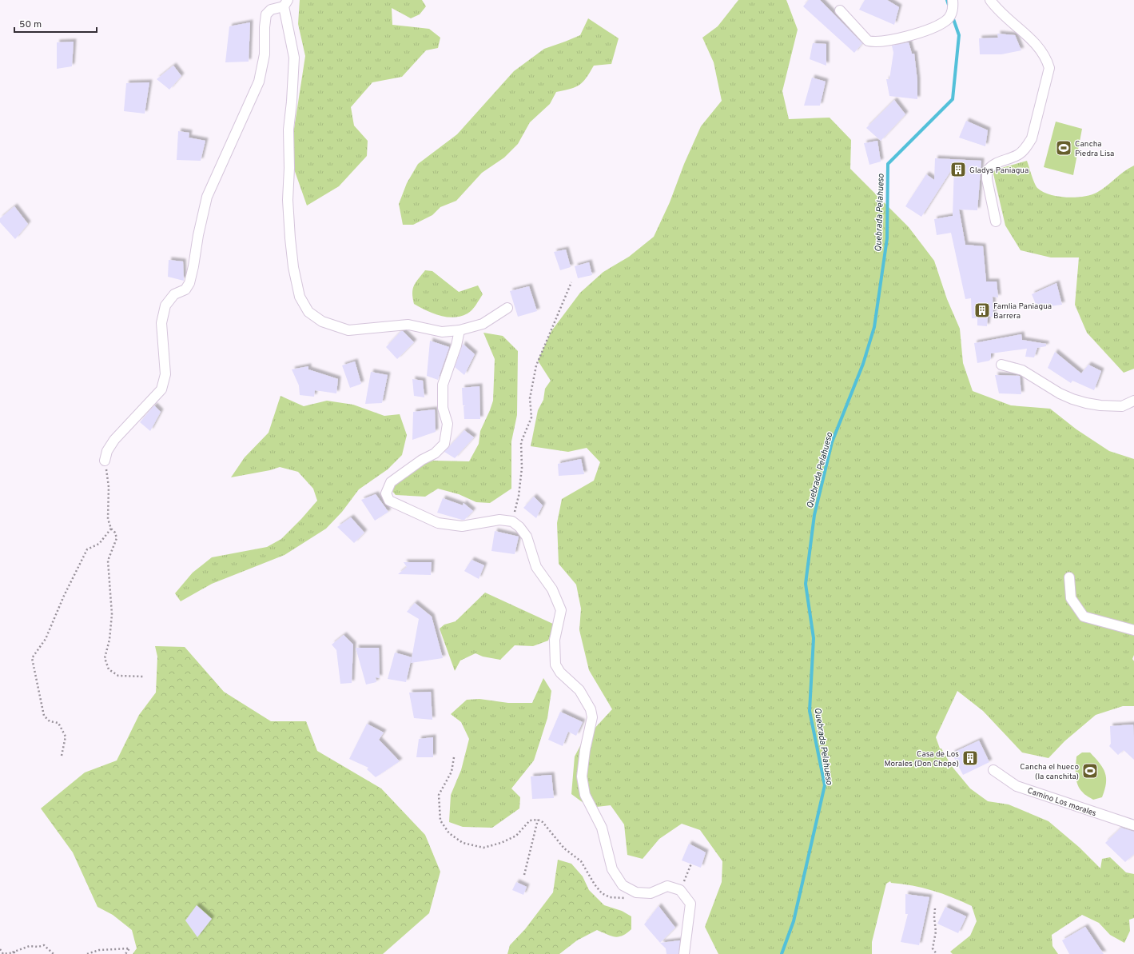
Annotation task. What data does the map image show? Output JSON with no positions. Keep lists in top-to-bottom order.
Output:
{
  "streets": {
    "street": ["Camino Los morales"]
  },
  "water": ["Quebrada Pelahueso"],
  "places": {
    "sports": ["Cancha Piedra Lisa", "Cancha el hueco (la canchita)"],
    "building": ["Gladys Paniagua", "Famlia Paniagua Barrera", "Casa de Los Morales (Don Chepe)"]
  },
  "scale_bar": "50 m"
}
